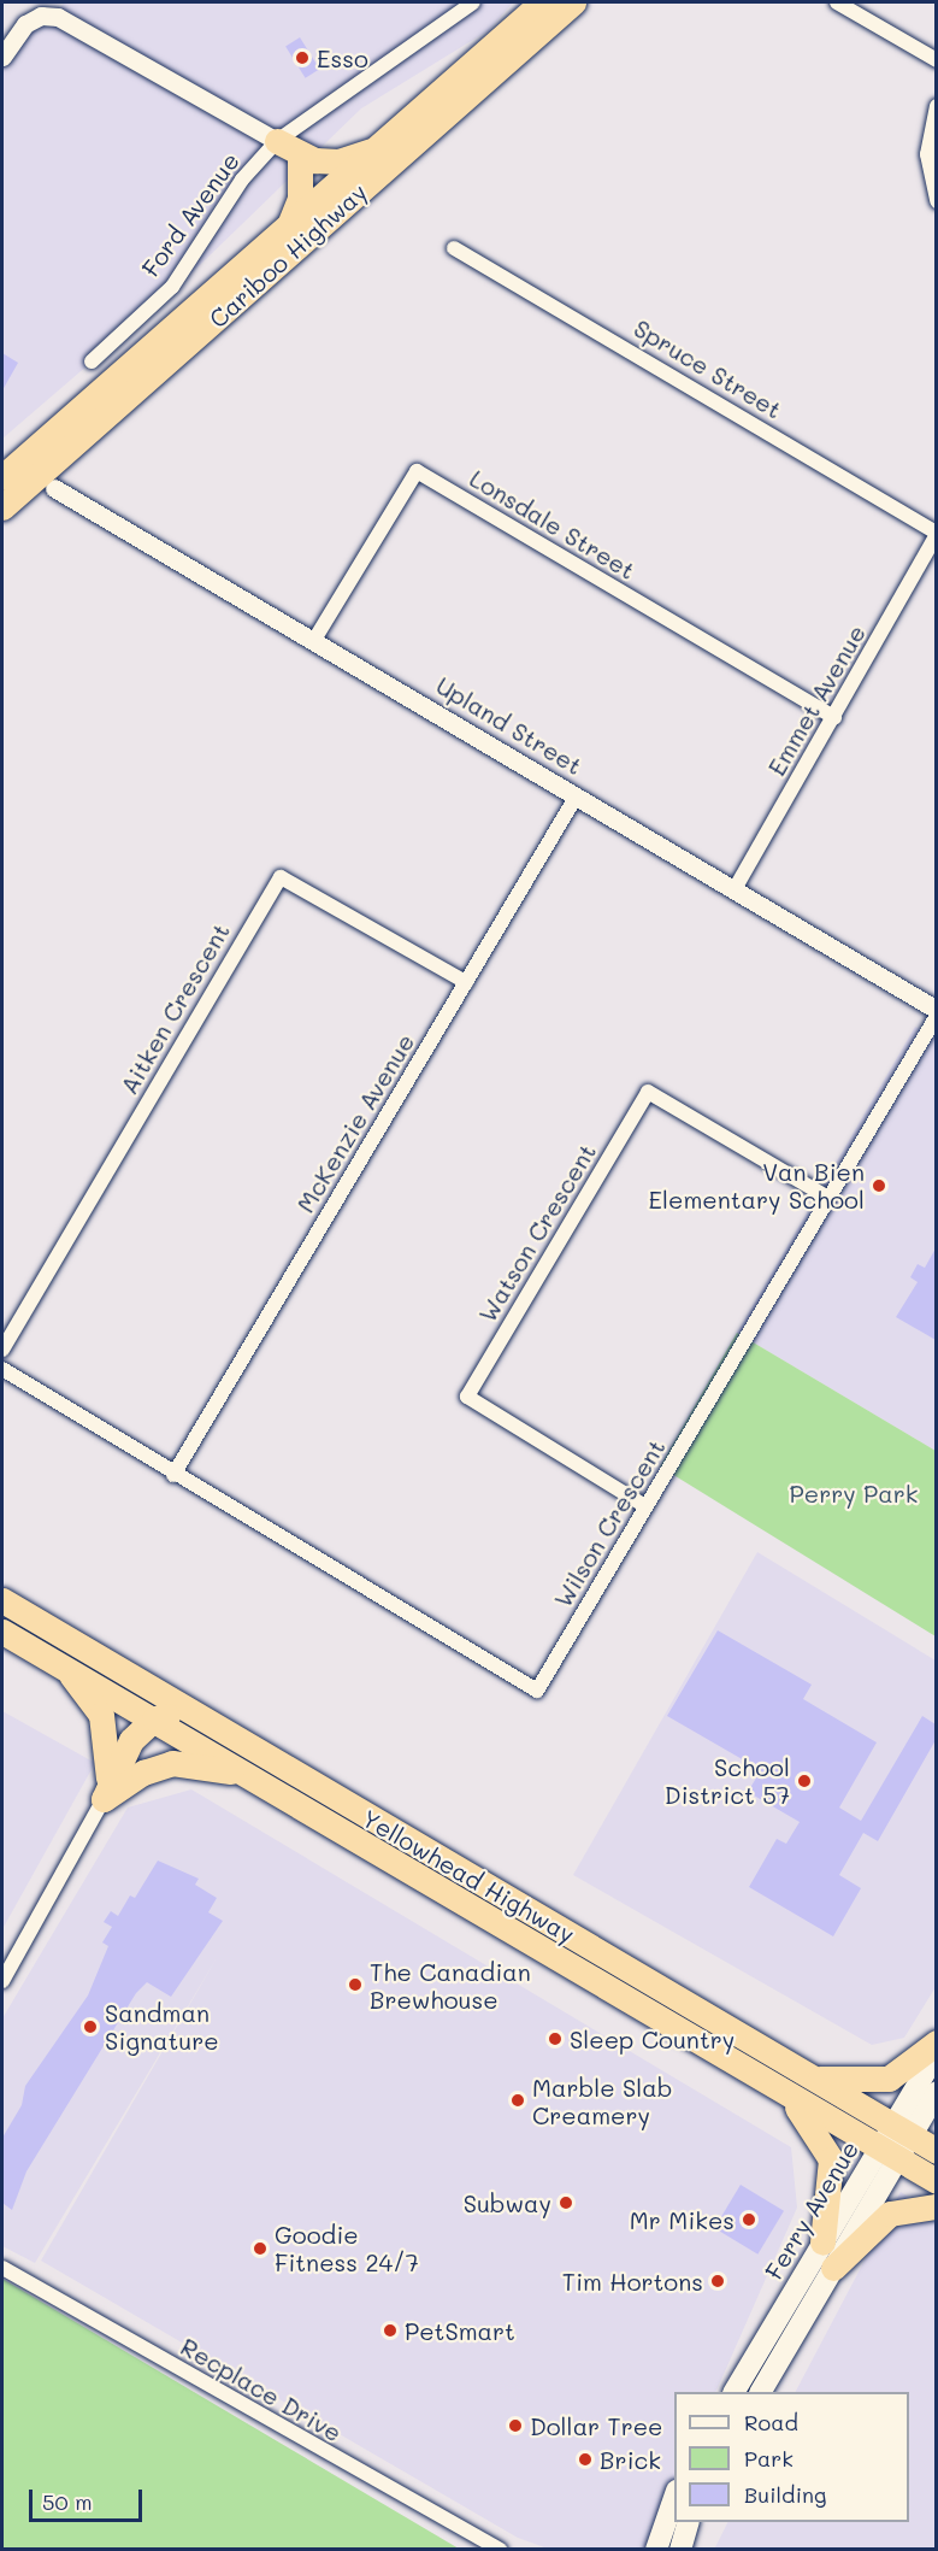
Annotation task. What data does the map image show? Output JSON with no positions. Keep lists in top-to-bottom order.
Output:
{
  "streets": {
    "highway": ["Cariboo Highway", "Yellowhead Highway"],
    "main road": ["Ferry Avenue"],
    "street": [
      "Ford Avenue",
      "Spruce Street",
      "Lonsdale Street",
      "Emmet Avenue",
      "Upland Street",
      "Aitken Crescent",
      "McKenzie Avenue",
      "Watson Crescent",
      "Wilson Crescent",
      "Recplace Drive"
    ]
  },
  "crossings": [
    ["Spruce Street", "Emmet Avenue"],
    ["Lonsdale Street", "Emmet Avenue"],
    ["Lonsdale Street", "Upland Street"],
    ["Emmet Avenue", "Upland Street"],
    ["Upland Street", "McKenzie Avenue"],
    ["Upland Street", "Wilson Crescent"],
    ["Aitken Crescent", "McKenzie Avenue"],
    ["McKenzie Avenue", "Wilson Crescent"],
    ["Watson Crescent", "Wilson Crescent"],
    ["Yellowhead Highway", "Ferry Avenue"]
  ],
  "parks": ["Perry Park"],
  "places": [
    "Esso",
    "Van Bien Elementary School",
    "School District 57",
    "The Canadian Brewhouse",
    "Sandman Signature",
    "Sleep Country",
    "Marble Slab Creamery",
    "Subway",
    "Mr Mikes",
    "Goodie Fitness 24/7",
    "Tim Hortons",
    "PetSmart",
    "Dollar Tree",
    "Brick"
  ],
  "legend": ["Road", "Park", "Building"],
  "scale_bar": "50 m"
}
